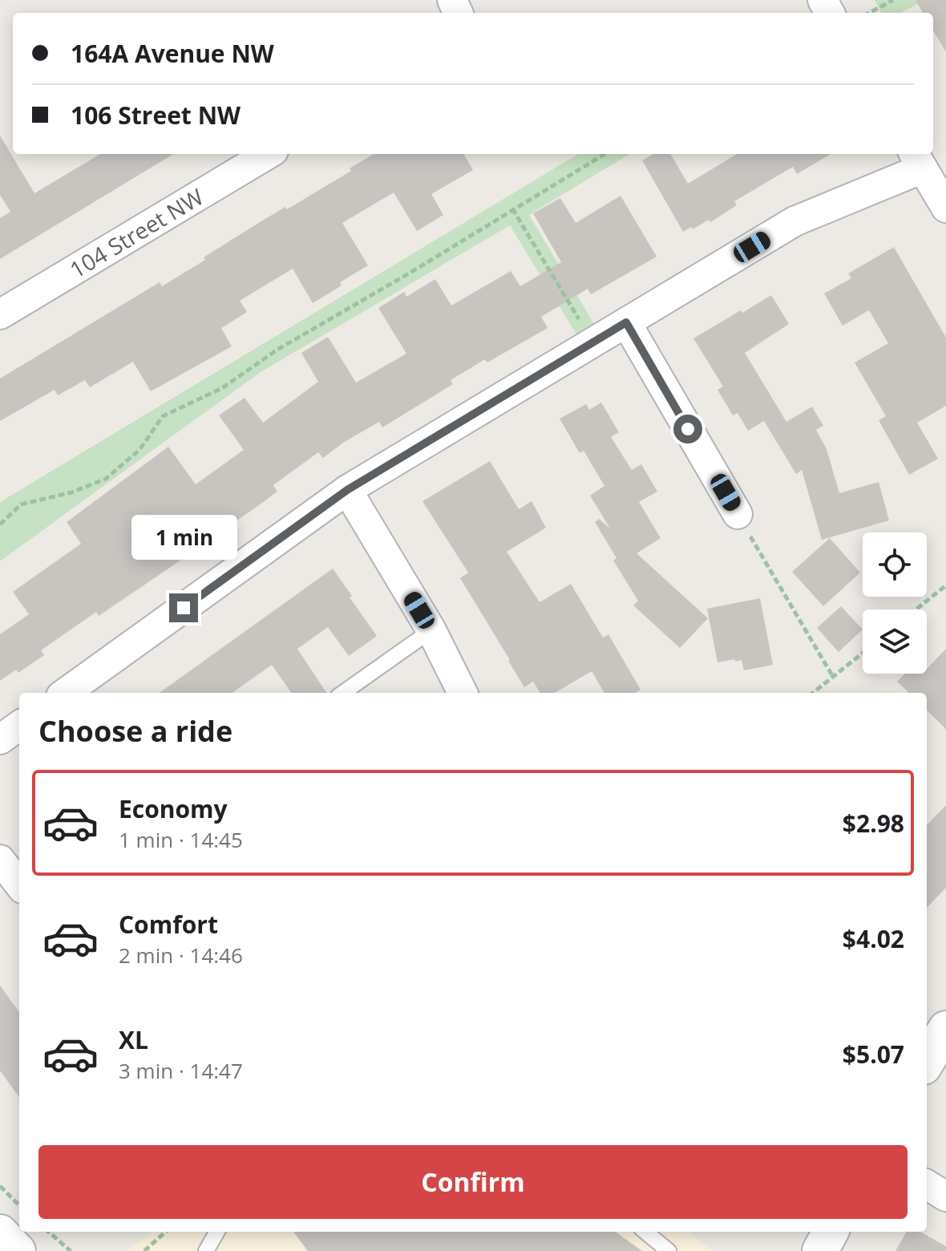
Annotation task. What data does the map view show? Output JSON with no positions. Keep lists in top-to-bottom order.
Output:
{
  "streets": {
    "street": ["104 Street NW"]
  },
  "page": {
    "banner": ["164A Avenue NW", "106 Street NW"],
    "bubble": "1 min",
    "heading": "Choose a ride",
    "list": [
      {
        "name": "Economy",
        "note": "1 min · 14:45",
        "value": "$2.98"
      },
      {
        "name": "Comfort",
        "note": "2 min · 14:46",
        "value": "$4.02"
      },
      {
        "name": "XL",
        "note": "3 min · 14:47",
        "value": "$5.07"
      }
    ],
    "buttons": "Confirm"
  }
}
